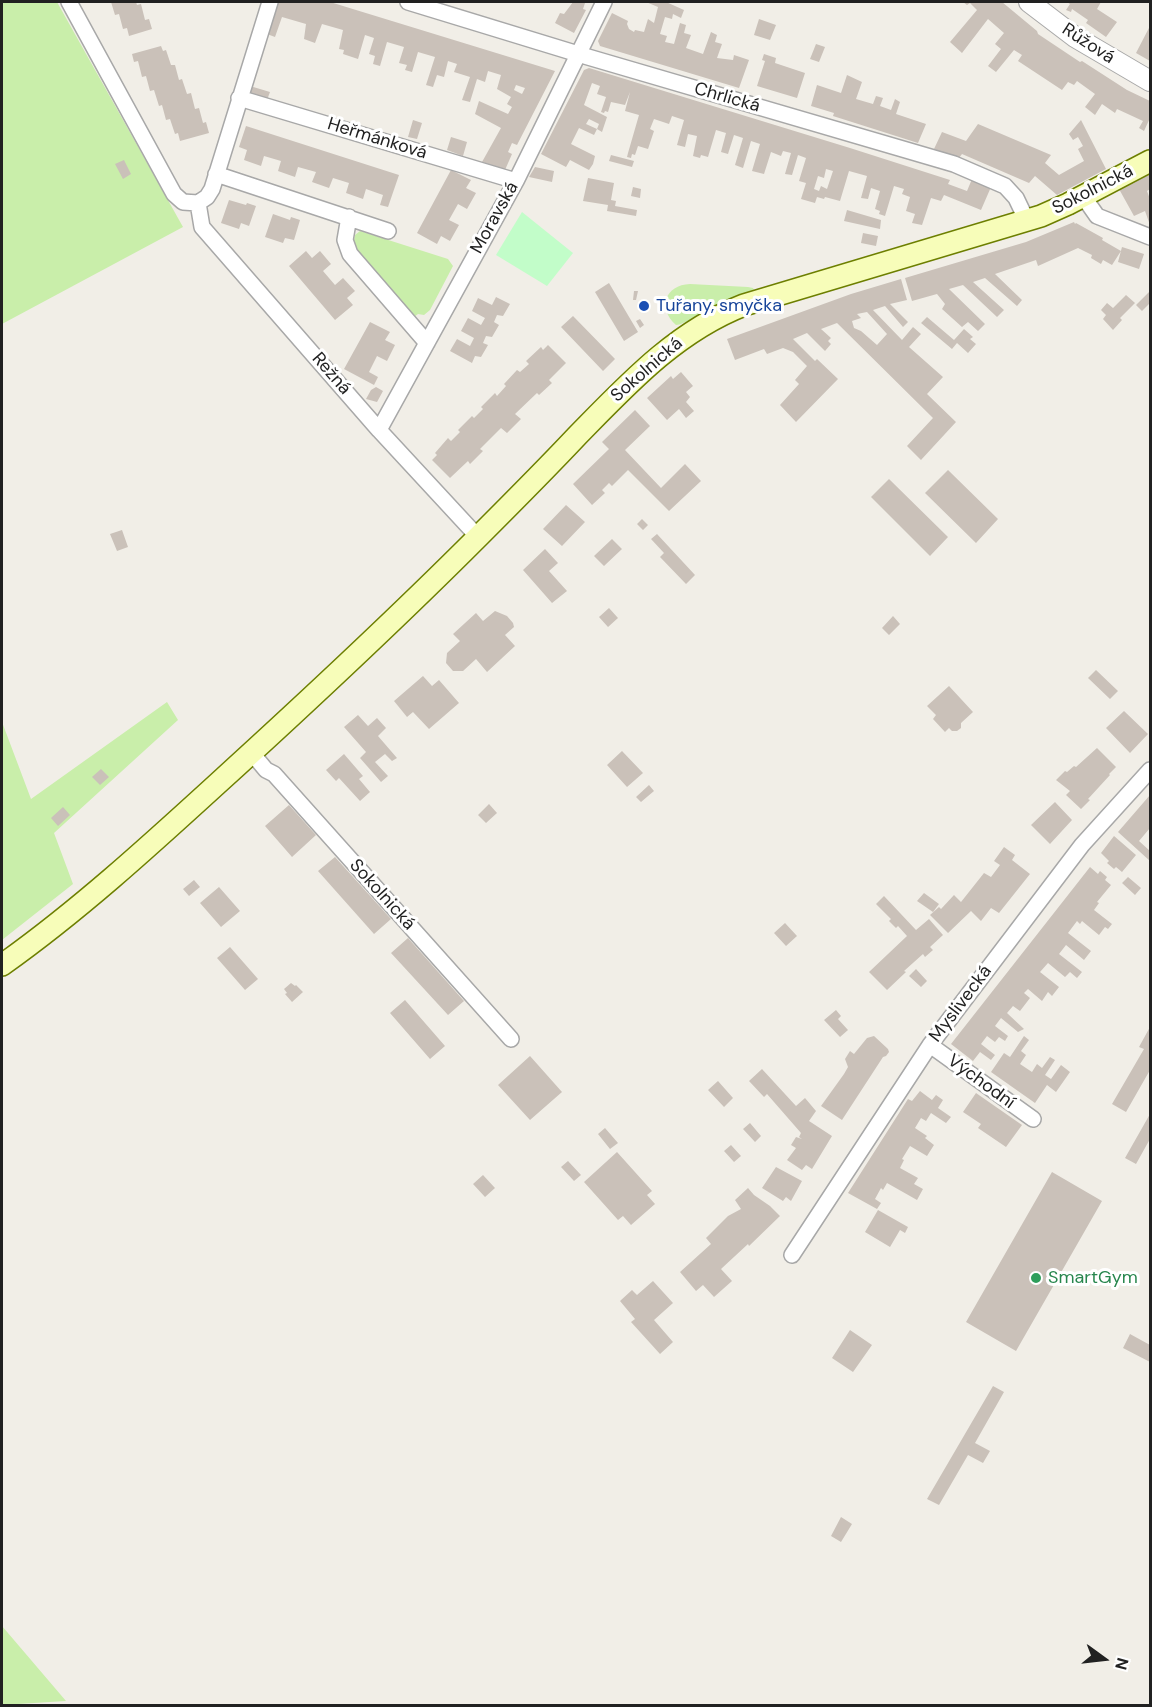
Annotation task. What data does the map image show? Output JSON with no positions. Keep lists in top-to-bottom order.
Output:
{
  "streets": {
    "main road": ["Sokolnická"],
    "street": [
      "Růžová",
      "Chrlická",
      "Heřmánková",
      "Moravská",
      "Režná",
      "Myslivecká",
      "Východní"
    ]
  },
  "crossings": [
    ["Chrlická", "Sokolnická"],
    ["Chrlická", "Moravská"],
    ["Heřmánková", "Moravská"],
    ["Sokolnická", "Režná"],
    ["Moravská", "Režná"],
    ["Myslivecká", "Východní"]
  ],
  "places": ["Tuřany, smyčka", "SmartGym"],
  "north": "right"
}
